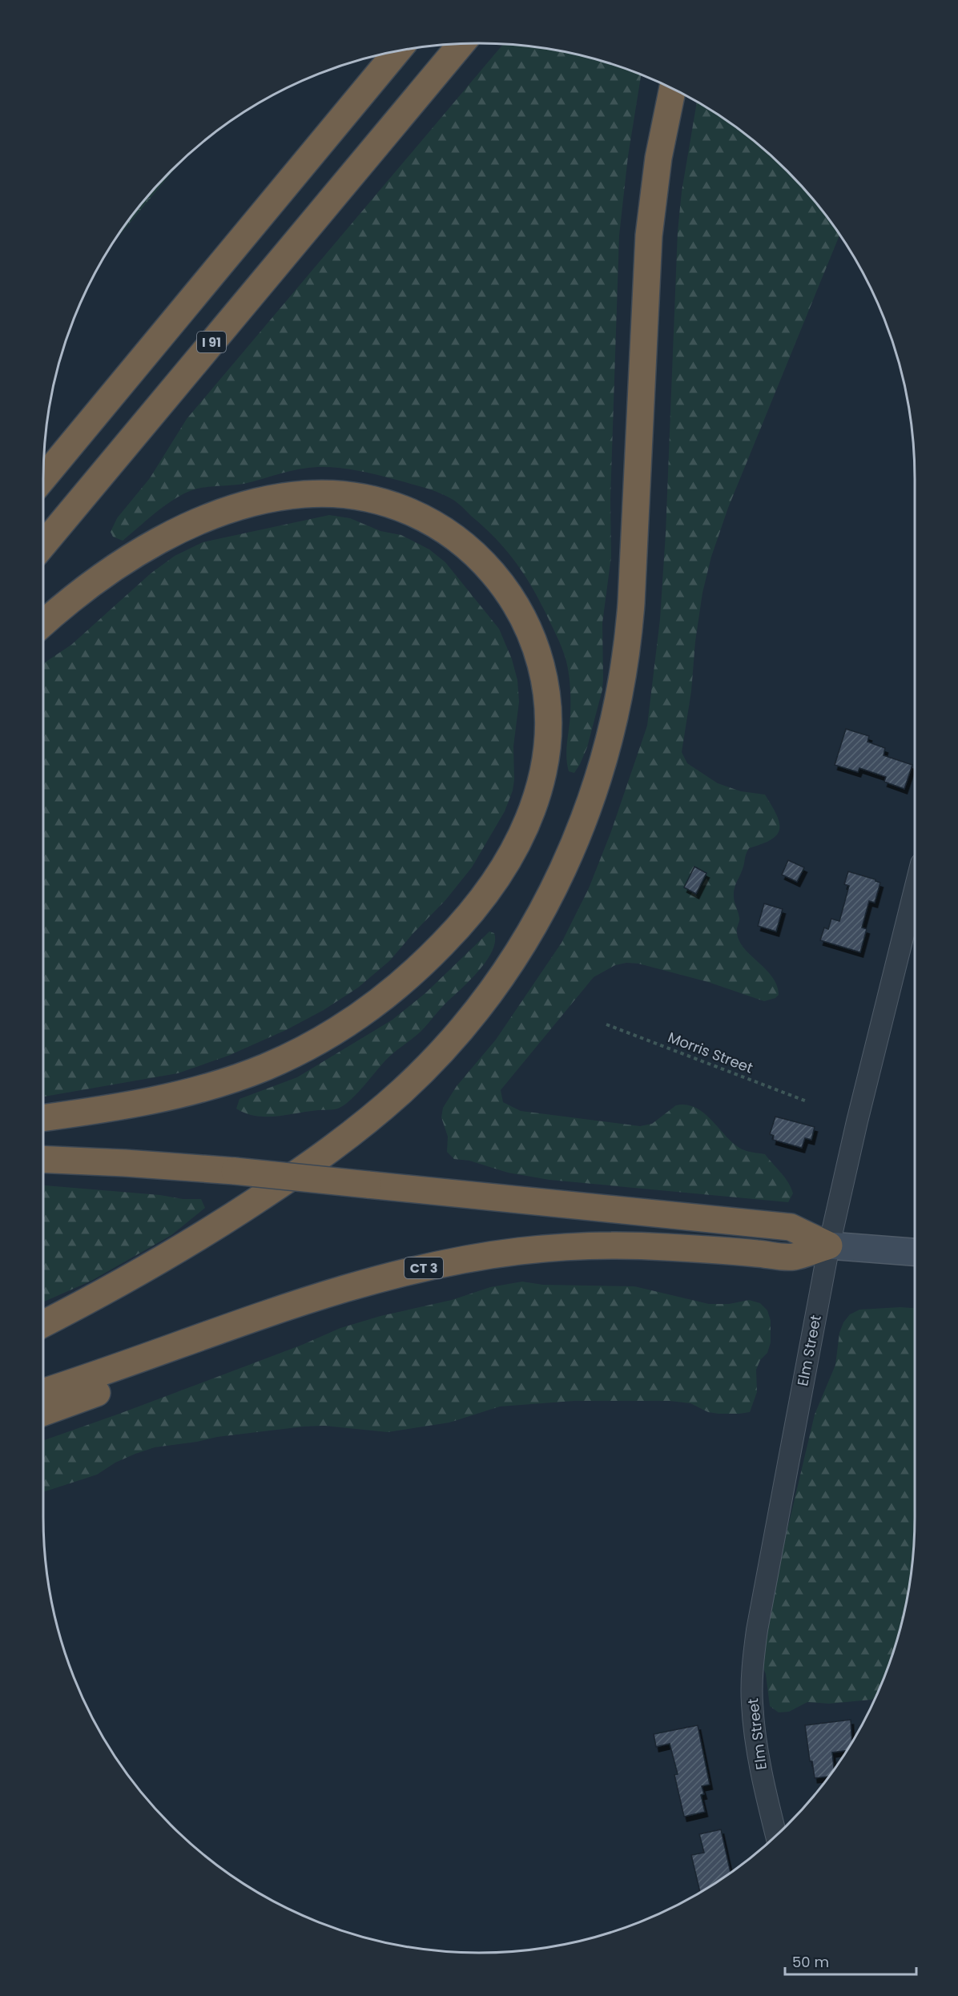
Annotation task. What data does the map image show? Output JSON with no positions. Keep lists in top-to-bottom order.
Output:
{
  "streets": {
    "highway": ["I 91", "CT 3"],
    "street": ["Elm Street"],
    "path": ["Morris Street"]
  },
  "crossings": [
    ["CT 3", "Elm Street"]
  ],
  "scale_bar": "50 m"
}
